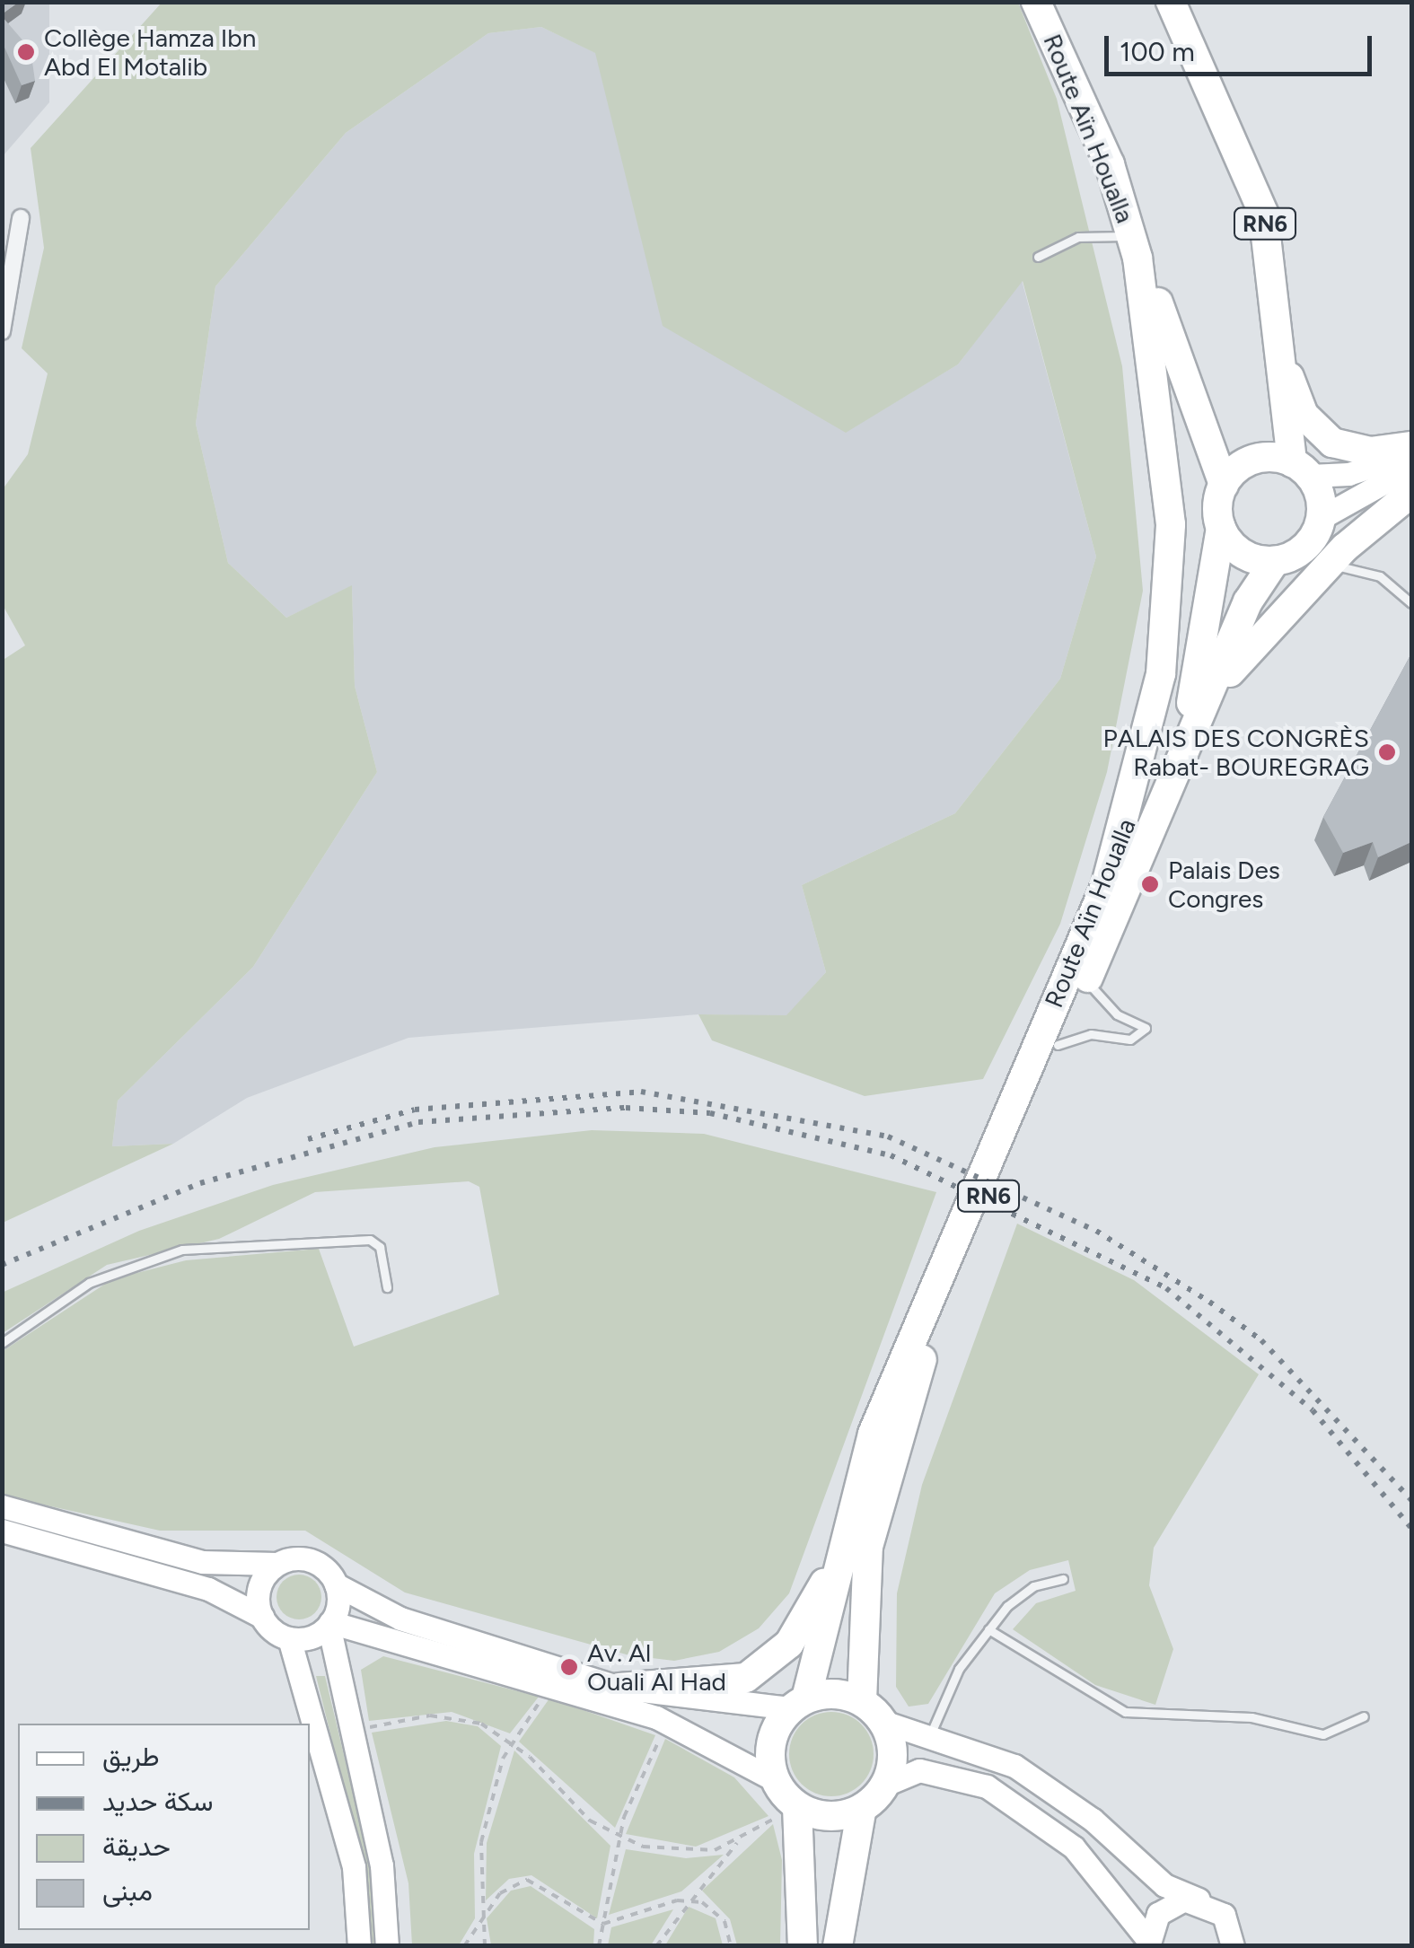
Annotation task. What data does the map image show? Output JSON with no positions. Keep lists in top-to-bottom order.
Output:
{
  "streets": {
    "highway": ["Route Aïn Houalla", "RN6"]
  },
  "crossings": [
    ["Route Aïn Houalla", "RN6"]
  ],
  "places": [
    "Collège Hamza Ibn Abd El Motalib",
    "PALAIS DES CONGRÈS Rabat- BOUREGRAG",
    "Palais Des Congres",
    "Av. Al Ouali Al Had"
  ],
  "legend": [
    "طريق",
    "سكة حديد",
    "حديقة",
    "مبنى"
  ],
  "scale_bar": "100 m"
}
